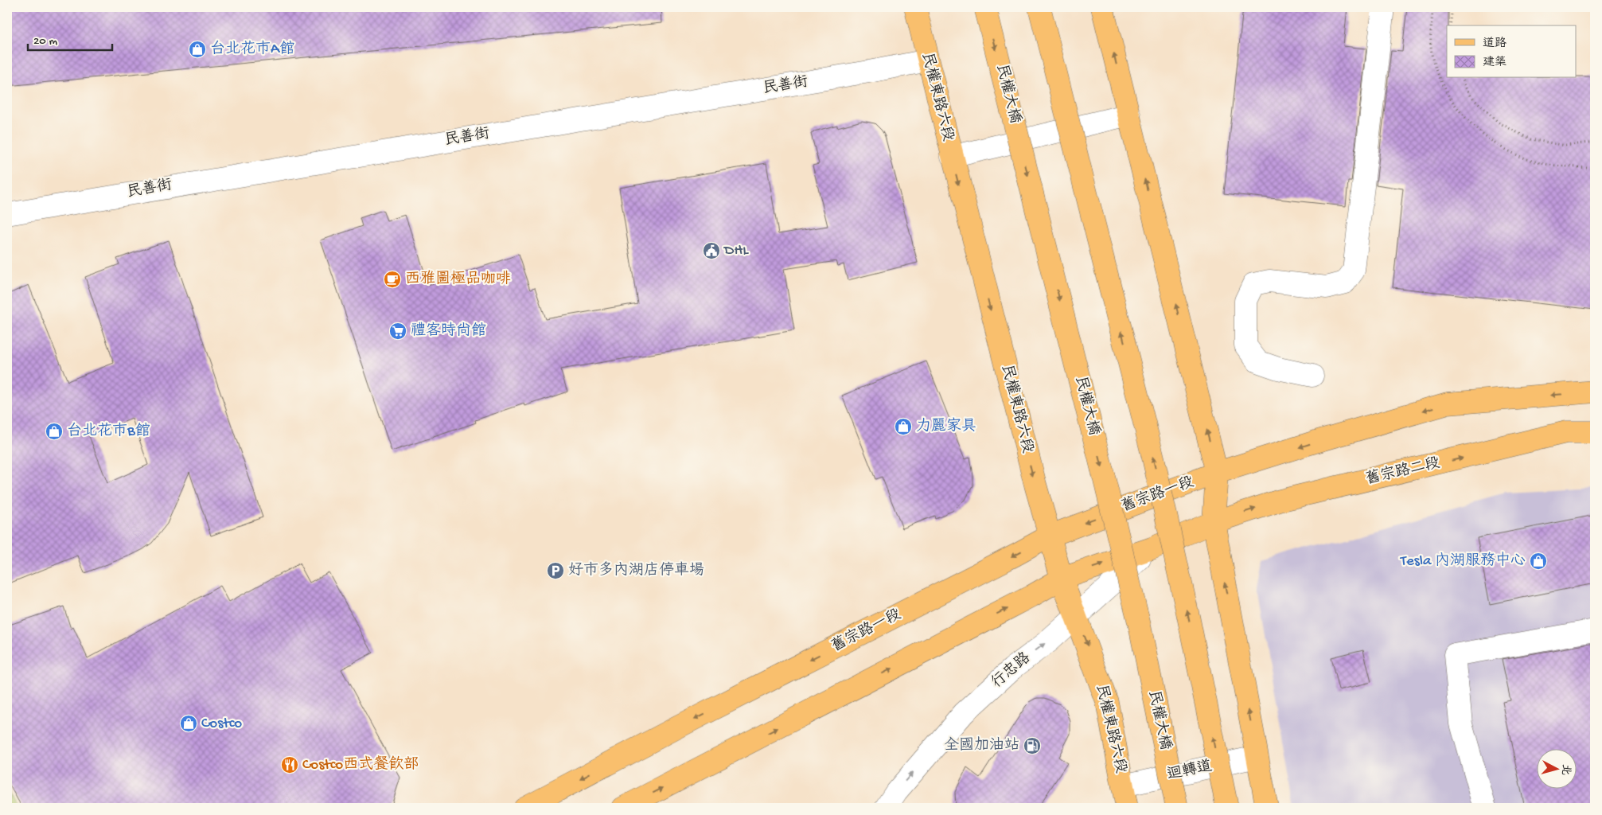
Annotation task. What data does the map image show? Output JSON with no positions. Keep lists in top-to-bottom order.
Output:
{
  "streets": {
    "main road": [
      "民權大橋",
      "民權東路六段",
      "舊宗路二段",
      "舊宗路一段"
    ],
    "street": ["民善街", "行忠路", "迴轉道"]
  },
  "crossings": [
    ["民善街", "民權東路六段"],
    ["民權東路六段", "舊宗路一段"],
    ["民權東路六段", "行忠路"],
    ["民權東路六段", "迴轉道"]
  ],
  "one_way": ["行忠路"],
  "places": {
    "shop": [
      "台北花市A館",
      "力麗家具",
      "台北花市B館",
      "Tesla 內湖服務中心",
      "Costco"
    ],
    "public building": ["DHL"],
    "cafe": ["西雅圖極品咖啡"],
    "supermarket": ["禮客時尚館"],
    "parking": ["好市多內湖店停車場"],
    "fuel station": ["全國加油站"],
    "restaurant": ["Costco西式餐飲部"]
  },
  "legend": ["道路", "建築"],
  "scale_bar": "20 m",
  "north": "right"
}
